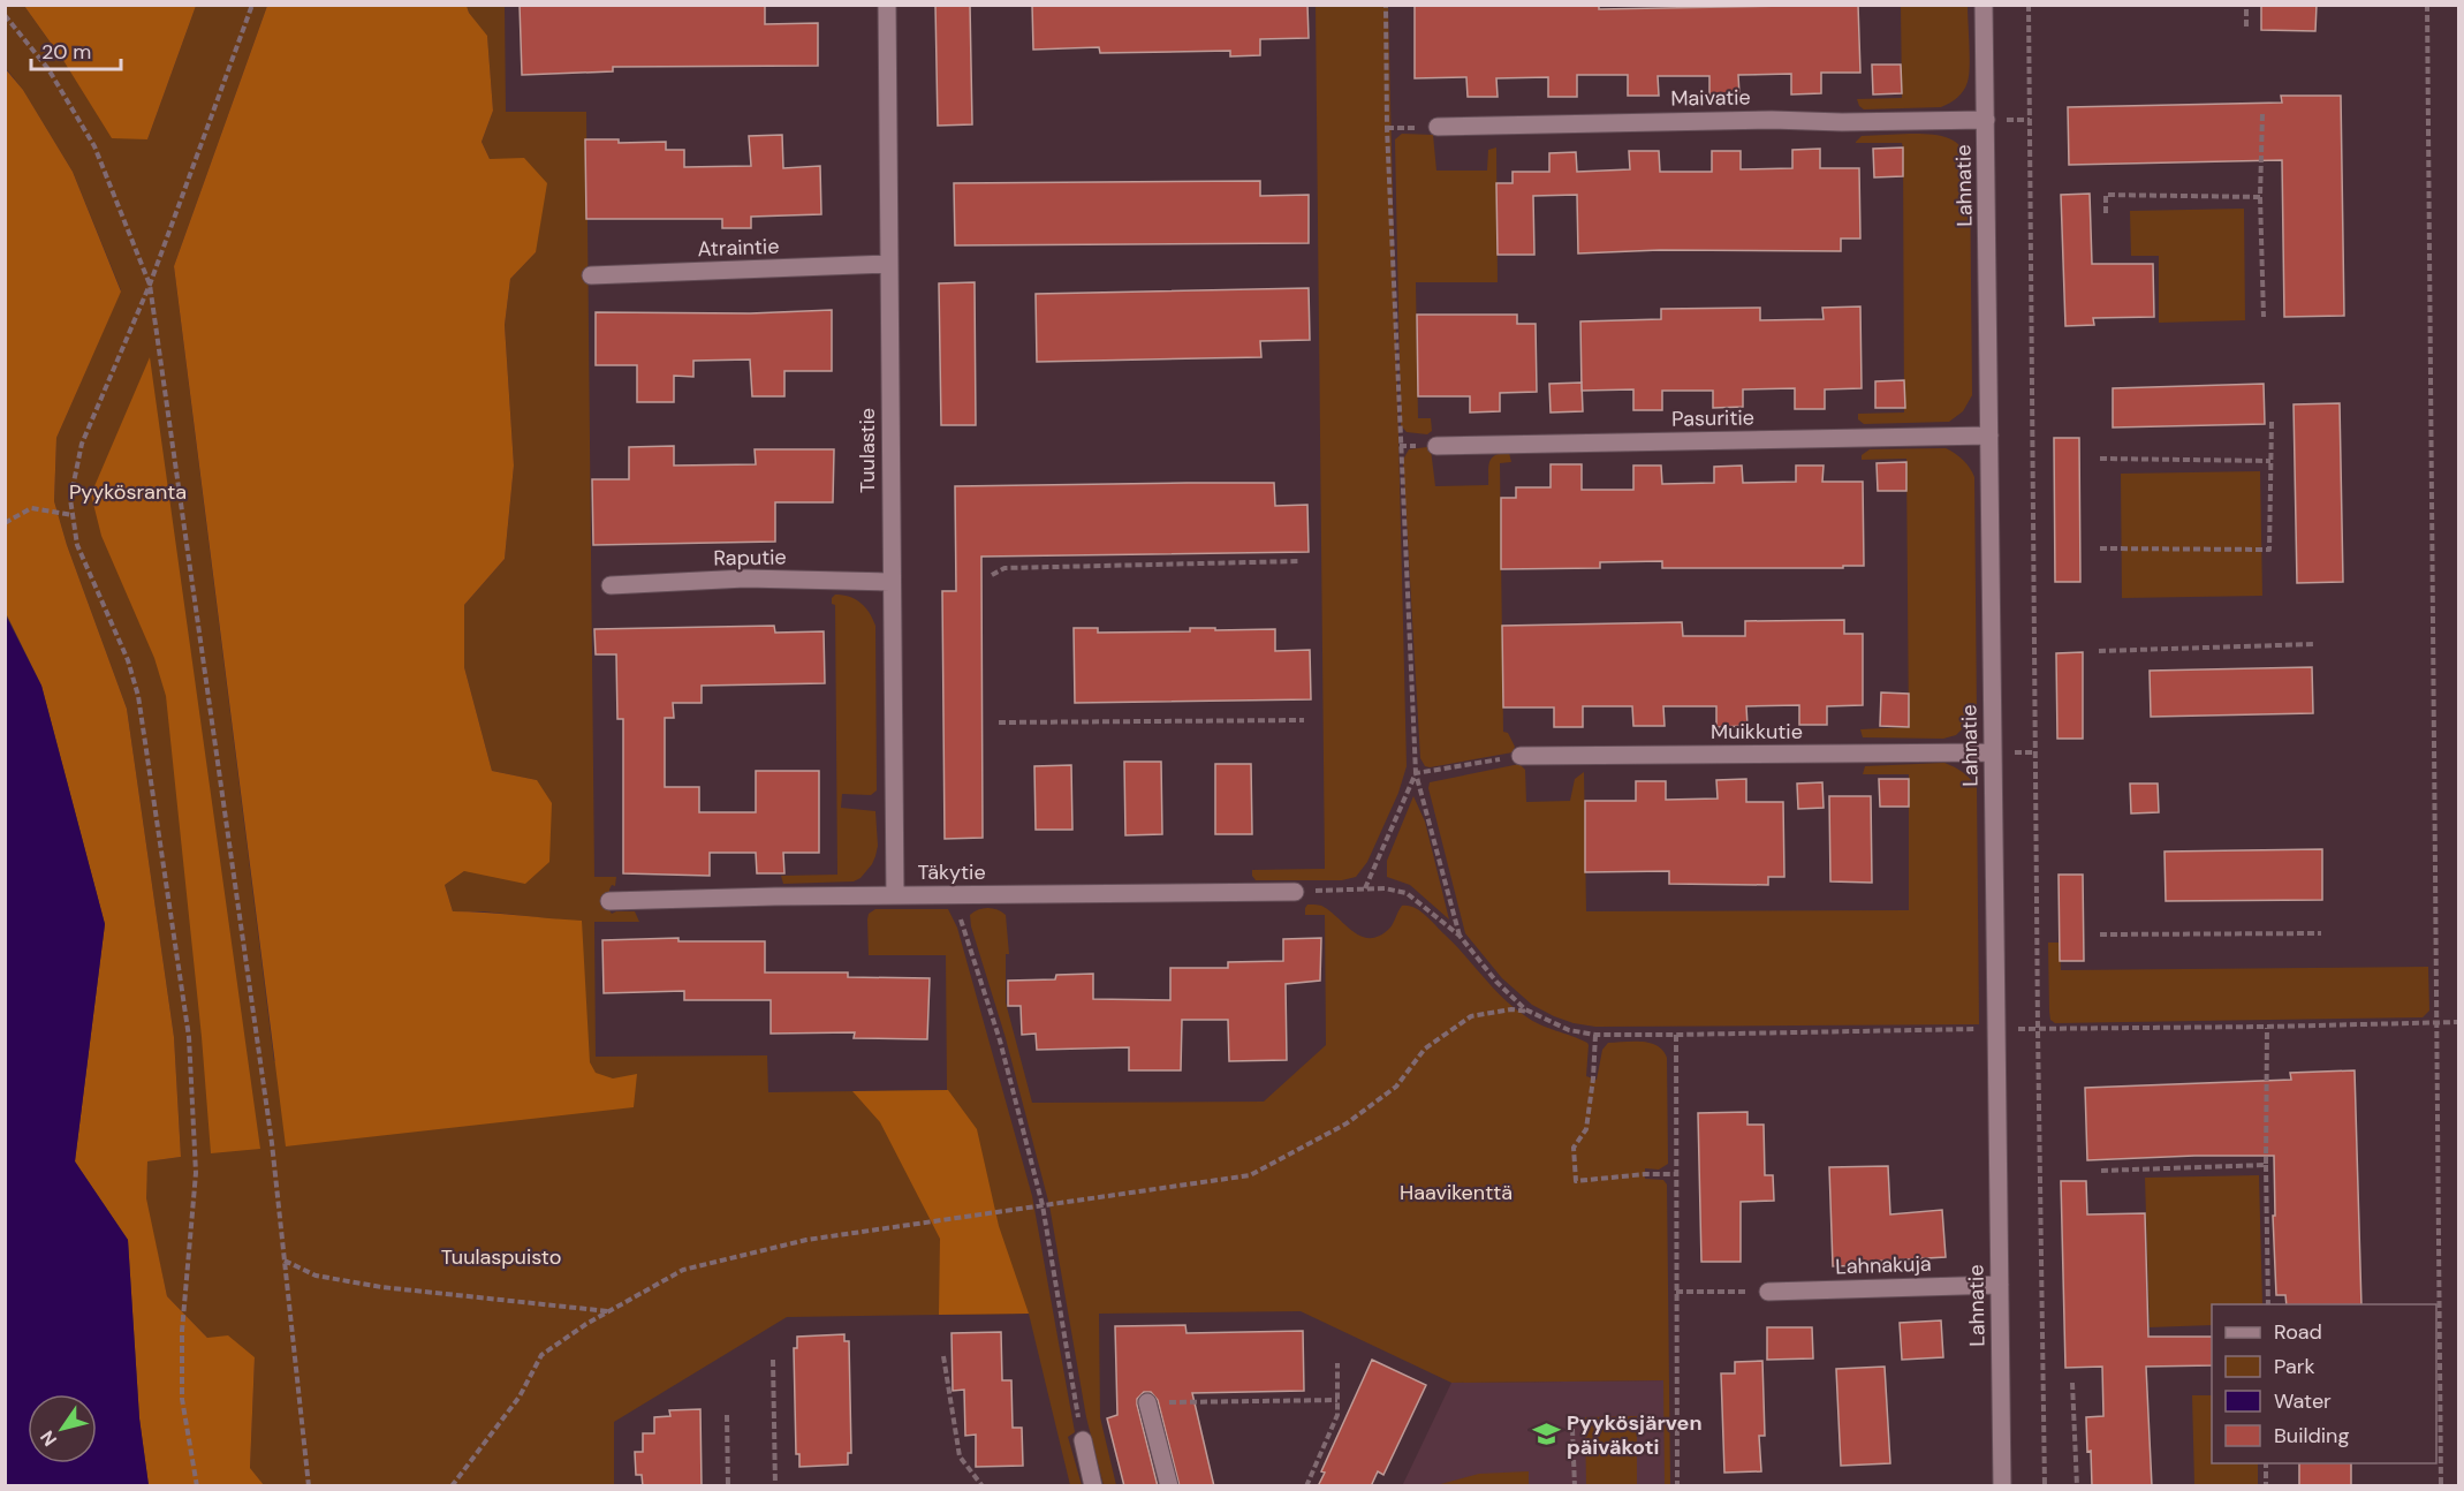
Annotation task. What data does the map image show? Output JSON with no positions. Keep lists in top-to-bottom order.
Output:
{
  "streets": {
    "street": [
      "Maivatie",
      "Lahnatie",
      "Atraintie",
      "Pasuritie",
      "Tuulastie",
      "Raputie",
      "Muikkutie",
      "Täkytie",
      "Lahnakuja"
    ]
  },
  "crossings": [
    ["Maivatie", "Lahnatie"],
    ["Lahnatie", "Pasuritie"],
    ["Lahnatie", "Muikkutie"],
    ["Lahnatie", "Lahnakuja"],
    ["Atraintie", "Tuulastie"],
    ["Tuulastie", "Raputie"],
    ["Tuulastie", "Täkytie"]
  ],
  "parks": ["Pyykösranta", "Haavikenttä", "Tuulaspuisto"],
  "places": {
    "school or university": ["Pyykösjärven päiväkoti"]
  },
  "legend": [
    "Road",
    "Park",
    "Water",
    "Building"
  ],
  "scale_bar": "20 m",
  "north": "bottom left"
}
